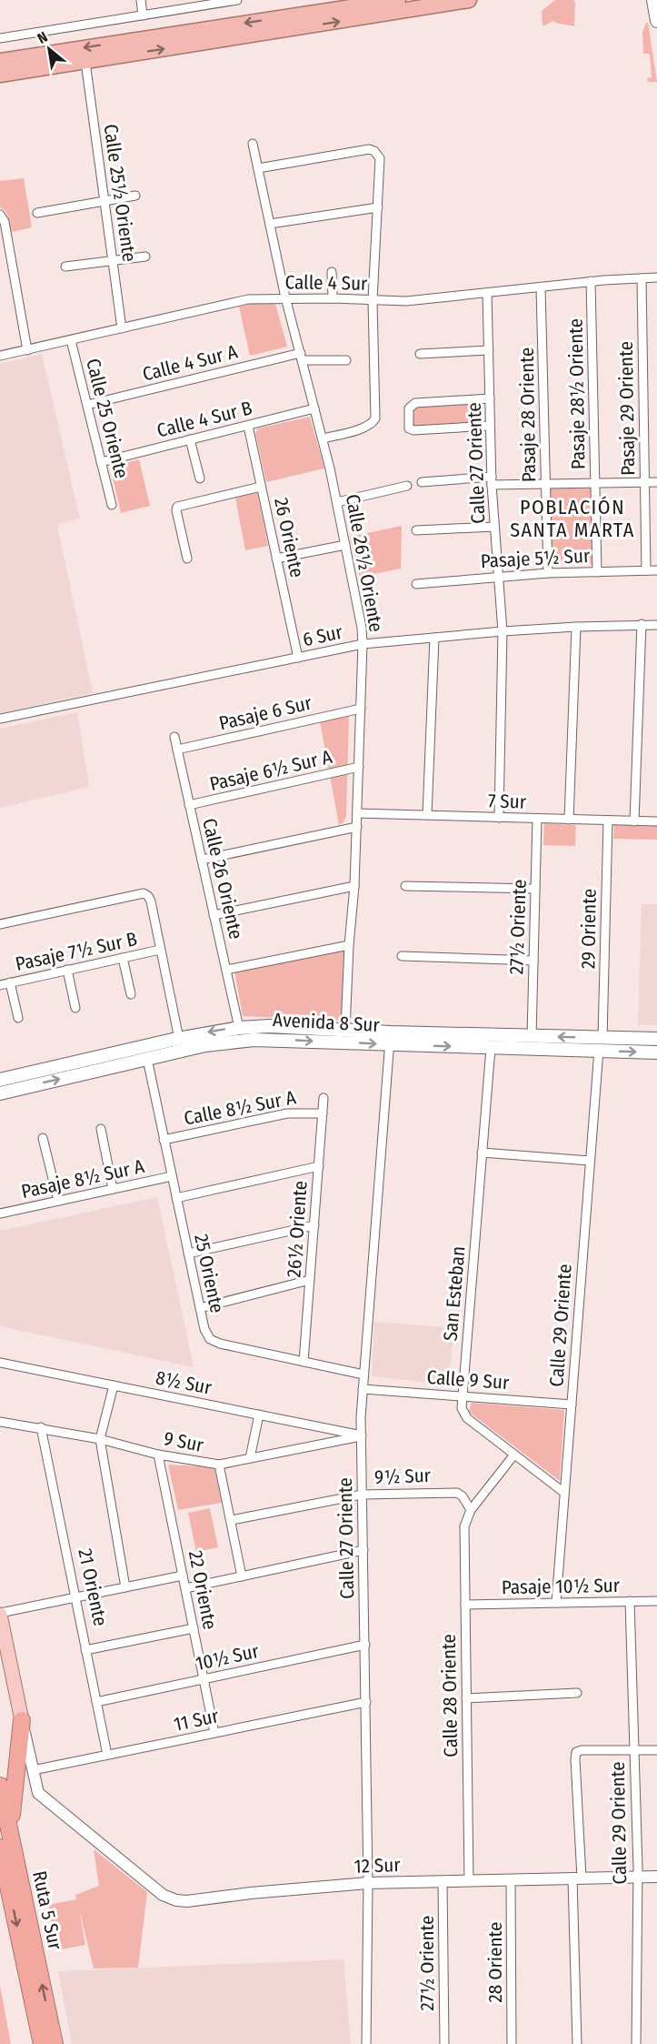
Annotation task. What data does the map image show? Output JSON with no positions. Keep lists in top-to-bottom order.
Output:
{
  "streets": {
    "highway": ["Ruta 5 Sur"],
    "main road": ["Avenida 8 Sur"],
    "street": [
      "Calle 25½ Oriente",
      "Calle 4 Sur",
      "Calle 4 Sur A",
      "Pasaje 28½ Oriente",
      "Pasaje 29 Oriente",
      "Pasaje 28 Oriente",
      "Calle 25 Oriente",
      "Calle 4 Sur B",
      "Calle 27 Oriente",
      "26 Oriente",
      "Pasaje 5½ Sur",
      "Calle 26½ Oriente",
      "6 Sur",
      "Pasaje 6 Sur",
      "Pasaje 6½ Sur A",
      "7 Sur",
      "Calle 26 Oriente",
      "27½ Oriente",
      "29 Oriente",
      "Pasaje 7½ Sur B",
      "Calle 8½ Sur A",
      "Pasaje 8½ Sur A",
      "26½ Oriente",
      "25 Oriente",
      "San Esteban",
      "Calle 29 Oriente",
      "Calle 9 Sur",
      "8½ Sur",
      "9 Sur",
      "9½ Sur",
      "Pasaje 10½ Sur",
      "21 Oriente",
      "22 Oriente",
      "10½ Sur",
      "Calle 28 Oriente",
      "11 Sur",
      "12 Sur",
      "28 Oriente"
    ]
  },
  "crossings": [
    ["Calle 25½ Oriente", "Calle 4 Sur"],
    ["Calle 4 Sur", "Pasaje 28½ Oriente"],
    ["Calle 4 Sur", "Pasaje 29 Oriente"],
    ["Calle 4 Sur", "Pasaje 28 Oriente"],
    ["Calle 4 Sur", "Calle 25 Oriente"],
    ["Calle 4 Sur", "Calle 27 Oriente"],
    ["Calle 4 Sur", "Calle 26½ Oriente"],
    ["Calle 4 Sur A", "Calle 25 Oriente"],
    ["Calle 4 Sur A", "Calle 26½ Oriente"],
    ["Pasaje 28½ Oriente", "Pasaje 5½ Sur"],
    ["Pasaje 29 Oriente", "Pasaje 5½ Sur"],
    ["Pasaje 28 Oriente", "Pasaje 5½ Sur"],
    ["Calle 25 Oriente", "Calle 4 Sur B"],
    ["Calle 4 Sur B", "26 Oriente"],
    ["Calle 4 Sur B", "Calle 26½ Oriente"],
    ["Calle 27 Oriente", "Pasaje 5½ Sur"],
    ["Calle 27 Oriente", "6 Sur"],
    ["Calle 27 Oriente", "7 Sur"],
    ["Calle 27 Oriente", "Avenida 8 Sur"],
    ["Calle 27 Oriente", "25 Oriente"],
    ["Calle 27 Oriente", "Calle 9 Sur"],
    ["Calle 27 Oriente", "8½ Sur"],
    ["Calle 27 Oriente", "9 Sur"],
    ["Calle 27 Oriente", "9½ Sur"],
    ["Calle 27 Oriente", "10½ Sur"],
    ["Calle 27 Oriente", "11 Sur"],
    ["Calle 27 Oriente", "12 Sur"],
    ["26 Oriente", "6 Sur"],
    ["Calle 26½ Oriente", "6 Sur"],
    ["Calle 26½ Oriente", "Pasaje 6 Sur"],
    ["Calle 26½ Oriente", "Pasaje 6½ Sur A"],
    ["Calle 26½ Oriente", "7 Sur"],
    ["Calle 26½ Oriente", "Avenida 8 Sur"],
    ["Pasaje 6 Sur", "Calle 26 Oriente"],
    ["Pasaje 6½ Sur A", "Calle 26 Oriente"],
    ["7 Sur", "27½ Oriente"],
    ["7 Sur", "29 Oriente"],
    ["Calle 26 Oriente", "Avenida 8 Sur"],
    ["27½ Oriente", "Avenida 8 Sur"],
    ["27½ Oriente", "12 Sur"],
    ["29 Oriente", "Avenida 8 Sur"],
    ["Avenida 8 Sur", "25 Oriente"],
    ["Avenida 8 Sur", "San Esteban"],
    ["Avenida 8 Sur", "Calle 29 Oriente"],
    ["Calle 8½ Sur A", "26½ Oriente"],
    ["Calle 8½ Sur A", "25 Oriente"],
    ["Pasaje 8½ Sur A", "25 Oriente"],
    ["26½ Oriente", "25 Oriente"],
    ["San Esteban", "Calle 29 Oriente"],
    ["San Esteban", "Calle 9 Sur"],
    ["Calle 29 Oriente", "Calle 9 Sur"],
    ["Calle 29 Oriente", "Pasaje 10½ Sur"],
    ["Calle 29 Oriente", "12 Sur"],
    ["8½ Sur", "9 Sur"],
    ["9 Sur", "21 Oriente"],
    ["9 Sur", "22 Oriente"],
    ["9½ Sur", "Calle 28 Oriente"],
    ["Pasaje 10½ Sur", "Calle 28 Oriente"],
    ["21 Oriente", "10½ Sur"],
    ["21 Oriente", "11 Sur"],
    ["22 Oriente", "10½ Sur"],
    ["22 Oriente", "11 Sur"],
    ["Calle 28 Oriente", "12 Sur"],
    ["11 Sur", "12 Sur"],
    ["12 Sur", "28 Oriente"]
  ],
  "districts": ["POBLACIÓN SANTA MARTA"],
  "north": "top left"
}
